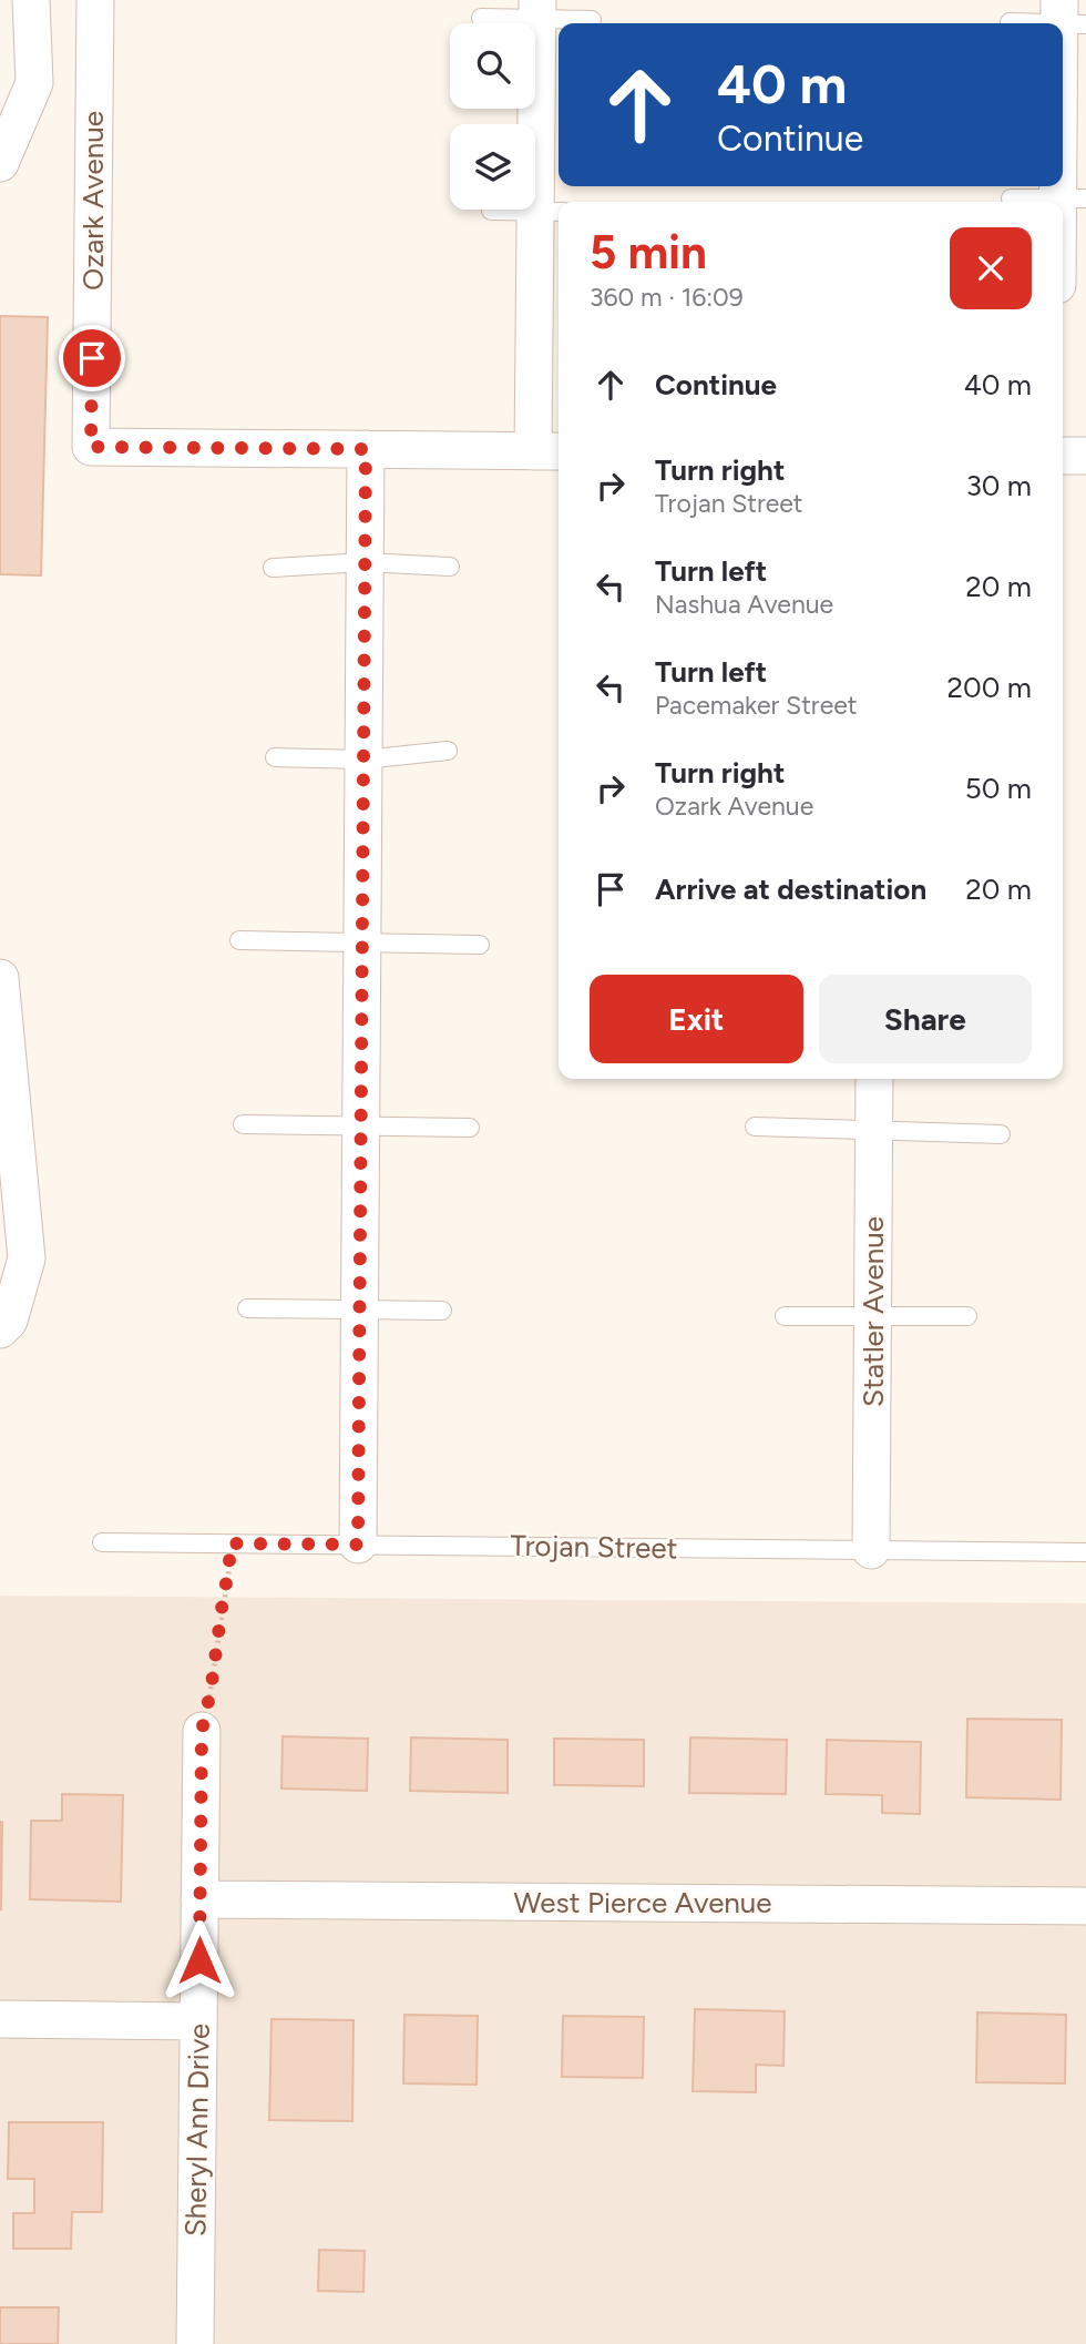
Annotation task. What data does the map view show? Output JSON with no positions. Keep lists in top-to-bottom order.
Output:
{
  "streets": {
    "street": [
      "Ozark Avenue",
      "Statler Avenue",
      "West Pierce Avenue",
      "Sheryl Ann Drive"
    ],
    "lane": ["Trojan Street"]
  },
  "crossings": [
    ["Statler Avenue", "Trojan Street"],
    ["West Pierce Avenue", "Sheryl Ann Drive"]
  ],
  "page": {
    "turn": ["40 m", "Continue"],
    "heading": ["5 min", "360 m · 16:09"],
    "list": [
      {
        "name": "Continue",
        "value": "40 m"
      },
      {
        "name": "Turn right",
        "note": "Trojan Street",
        "value": "30 m"
      },
      {
        "name": "Turn left",
        "note": "Nashua Avenue",
        "value": "20 m"
      },
      {
        "name": "Turn left",
        "note": "Pacemaker Street",
        "value": "200 m"
      },
      {
        "name": "Turn right",
        "note": "Ozark Avenue",
        "value": "50 m"
      },
      {
        "name": "Arrive at destination",
        "value": "20 m"
      }
    ],
    "buttons": ["Exit", "Share"]
  }
}
